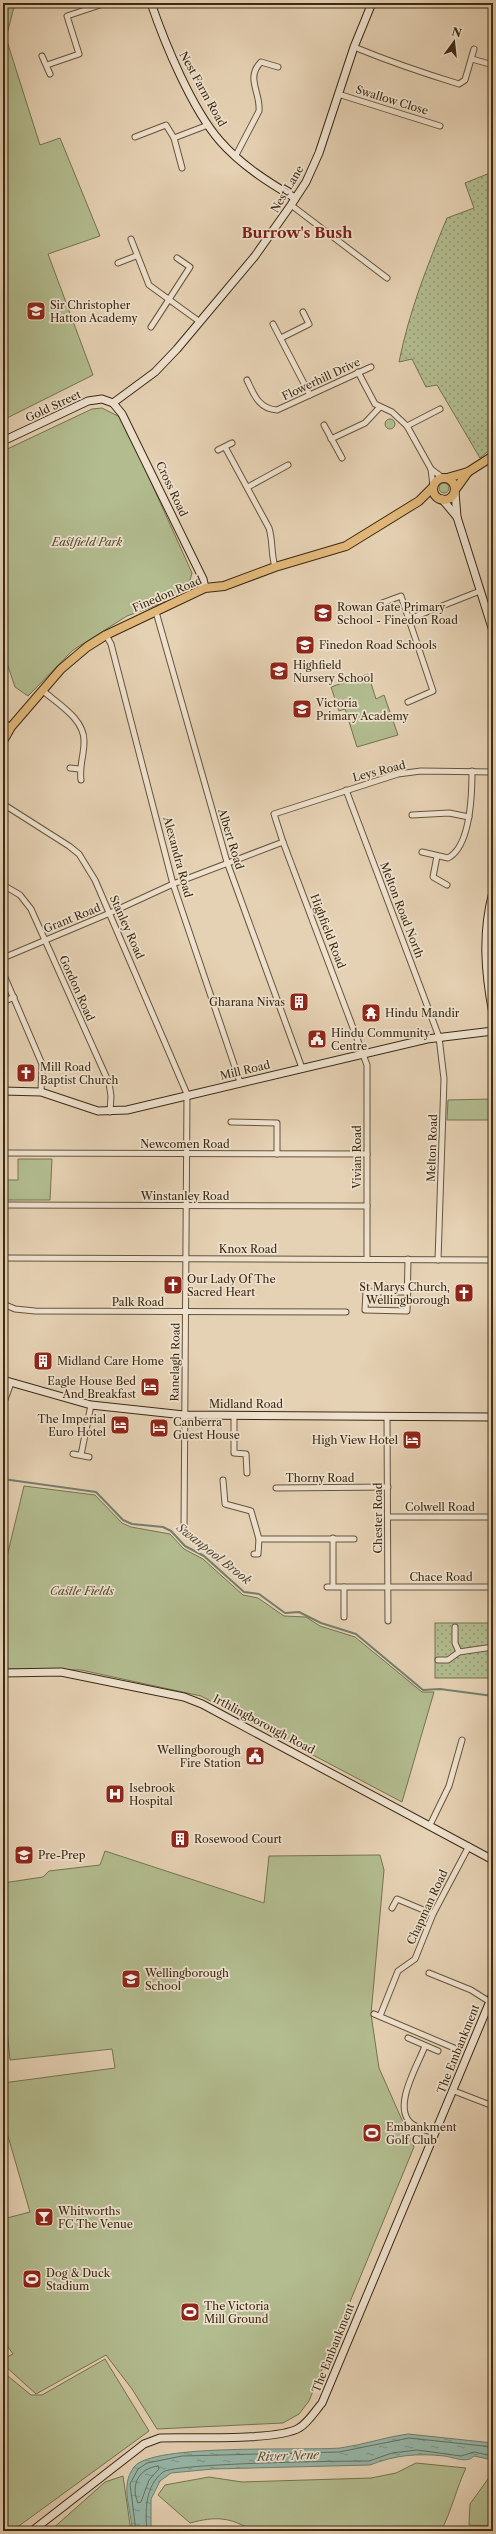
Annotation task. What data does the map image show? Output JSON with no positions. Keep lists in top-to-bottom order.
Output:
{
  "streets": {
    "main road": [
      "Nest Farm Road",
      "Nest Lane",
      "Gold Street",
      "Cross Road",
      "Finedon Road",
      "Mill Road",
      "Midland Road",
      "Irthlingborough Road",
      "The Embankment"
    ],
    "street": [
      "Swallow Close",
      "Flowerhill Drive",
      "Leys Road",
      "Albert Road",
      "Alexandra Road",
      "Melton Road North",
      "Grant Road",
      "Stanley Road",
      "Highfield Road",
      "Gordon Road",
      "Newcomen Road",
      "Melton Road",
      "Vivian Road",
      "Winstanley Road",
      "Knox Road",
      "Palk Road",
      "Ranelagh Road",
      "Thorny Road",
      "Colwell Road",
      "Chester Road",
      "Chace Road",
      "Chapman Road"
    ]
  },
  "crossings": [
    ["Nest Farm Road", "Nest Lane"],
    ["Swallow Close", "Nest Lane"],
    ["Nest Lane", "Gold Street"],
    ["Nest Lane", "Cross Road"],
    ["Gold Street", "Cross Road"],
    ["Cross Road", "Finedon Road"],
    ["Finedon Road", "Albert Road"],
    ["Finedon Road", "Alexandra Road"],
    ["Leys Road", "Melton Road North"],
    ["Leys Road", "Highfield Road"],
    ["Albert Road", "Grant Road"],
    ["Albert Road", "Mill Road"],
    ["Alexandra Road", "Grant Road"],
    ["Alexandra Road", "Mill Road"],
    ["Melton Road North", "Mill Road"],
    ["Melton Road North", "Melton Road"],
    ["Grant Road", "Stanley Road"],
    ["Grant Road", "Highfield Road"],
    ["Grant Road", "Gordon Road"],
    ["Stanley Road", "Mill Road"],
    ["Stanley Road", "Ranelagh Road"],
    ["Highfield Road", "Mill Road"],
    ["Highfield Road", "Vivian Road"],
    ["Gordon Road", "Mill Road"],
    ["Mill Road", "Melton Road"],
    ["Mill Road", "Vivian Road"],
    ["Mill Road", "Ranelagh Road"],
    ["Newcomen Road", "Vivian Road"],
    ["Newcomen Road", "Ranelagh Road"],
    ["Melton Road", "Knox Road"],
    ["Vivian Road", "Winstanley Road"],
    ["Vivian Road", "Knox Road"],
    ["Winstanley Road", "Ranelagh Road"],
    ["Knox Road", "Ranelagh Road"],
    ["Palk Road", "Ranelagh Road"],
    ["Ranelagh Road", "Midland Road"],
    ["Midland Road", "Chester Road"],
    ["Thorny Road", "Chester Road"],
    ["Colwell Road", "Chester Road"],
    ["Chester Road", "Chace Road"],
    ["Irthlingborough Road", "Chapman Road"]
  ],
  "districts": ["Burrow's Bush"],
  "water": ["Swanpool Brook", "River Nene"],
  "parks": ["Eastfield Park", "Castle Fields"],
  "places": {
    "school or university": [
      "Sir Christopher Hatton Academy",
      "Rowan Gate Primary School - Finedon Road",
      "Finedon Road Schools",
      "Highfield Nursery School",
      "Victoria Primary Academy",
      "Pre-Prep",
      "Wellingborough School"
    ],
    "building": ["Gharana Nivas", "Midland Care Home", "Rosewood Court"],
    "temple": ["Hindu Mandir"],
    "public building": ["Hindu Community Centre", "Wellingborough Fire Station"],
    "church": ["Mill Road Baptist Church", "Our Lady Of The Sacred Heart", "St Marys Church, Wellingborough"],
    "hotel": [
      "Eagle House Bed And Breakfast",
      "The Imperial Euro Hotel",
      "Canberra Guest House",
      "High View Hotel"
    ],
    "hospital": ["Isebrook Hospital"],
    "sports": ["Embankment Golf Club", "Dog & Duck Stadium", "The Victoria Mill Ground"],
    "bar": ["Whitworths FC The Venue"]
  },
  "north": "top"
}
